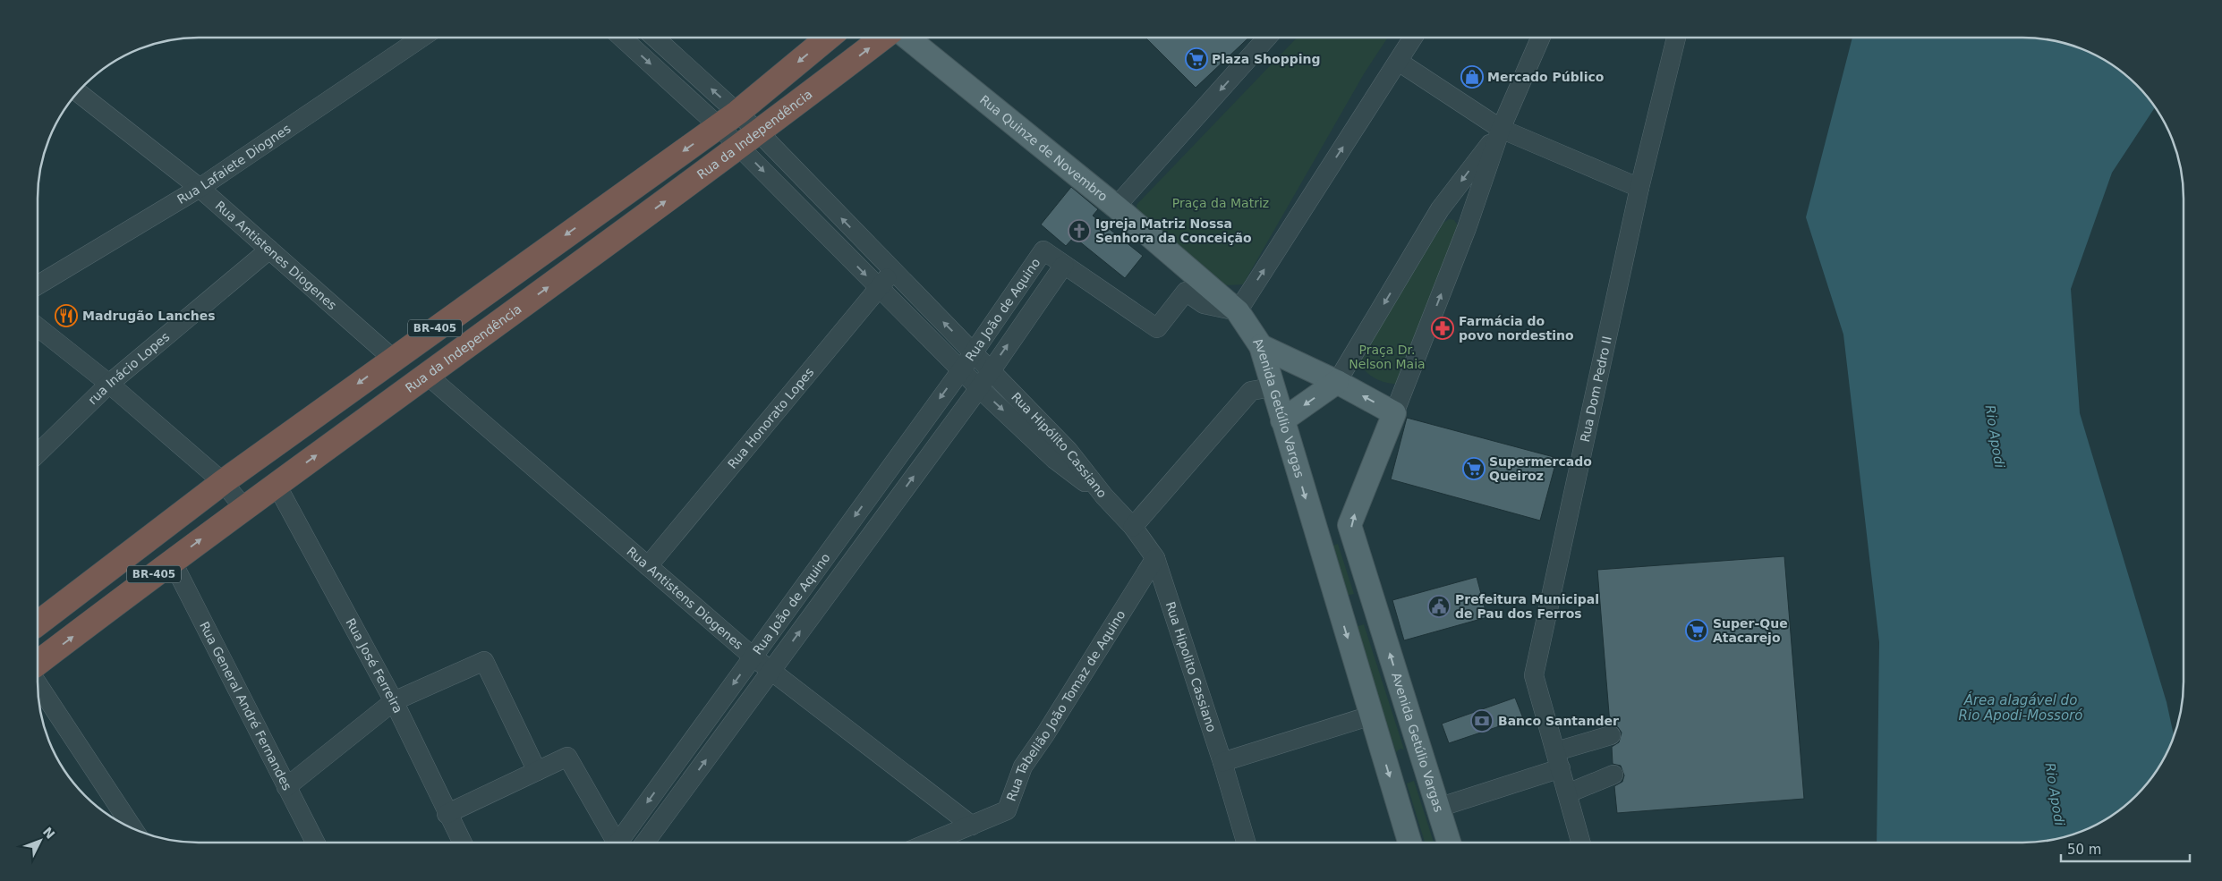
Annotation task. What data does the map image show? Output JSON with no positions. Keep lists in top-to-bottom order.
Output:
{
  "streets": {
    "highway": ["Rua da Independência", "BR-405"],
    "main road": ["Rua Quinze de Novembro", "Avenida Getúlio Vargas"],
    "street": [
      "Rua Lafaiete Diognes",
      "Rua Antistenes Diogenes",
      "Rua João de Aquino",
      "rua Inácio Lopes",
      "Rua Dom Pedro II",
      "Rua Honorato Lopes",
      "Rua Hipólito Cassiano",
      "Rua Antistens Diogenes",
      "Rua Hipolito Cassiano",
      "Rua José Ferreira",
      "Rua General André Fernandes",
      "Rua Tabelião João Tomaz de Aquino"
    ]
  },
  "crossings": [
    ["Rua da Independência", "Rua Hipólito Cassiano"],
    ["Rua da Independência", "Rua Antistens Diogenes"],
    ["Rua da Independência", "Rua José Ferreira"],
    ["Rua da Independência", "Rua General André Fernandes"],
    ["Rua Quinze de Novembro", "Avenida Getúlio Vargas"],
    ["Rua Lafaiete Diognes", "Rua Antistenes Diogenes"],
    ["Rua Antistenes Diogenes", "BR-405"],
    ["Rua Antistenes Diogenes", "rua Inácio Lopes"],
    ["Rua João de Aquino", "Rua Hipólito Cassiano"],
    ["Rua João de Aquino", "Rua Antistens Diogenes"],
    ["BR-405", "Rua Hipólito Cassiano"],
    ["Rua Honorato Lopes", "Rua Hipólito Cassiano"],
    ["Rua Honorato Lopes", "Rua Antistens Diogenes"],
    ["Rua Hipólito Cassiano", "Rua Hipolito Cassiano"],
    ["Rua Antistens Diogenes", "Rua Tabelião João Tomaz de Aquino"],
    ["Rua Hipolito Cassiano", "Rua Tabelião João Tomaz de Aquino"]
  ],
  "water": ["Rio Apodi", "Área alagável do Rio Apodi-Mossoró"],
  "parks": ["Praça da Matriz", "Praça Dr. Nelson Maia"],
  "places": {
    "supermarket": ["Plaza Shopping", "Supermercado Queiroz", "Super-Que Atacarejo"],
    "shop": ["Mercado Público"],
    "church": ["Igreja Matriz Nossa Senhora da Conceição"],
    "restaurant": ["Madrugão Lanches"],
    "pharmacy": ["Farmácia do povo nordestino"],
    "public building": ["Prefeitura Municipal de Pau dos Ferros"],
    "bank": ["Banco Santander"]
  },
  "scale_bar": "50 m",
  "north": "top right"
}
